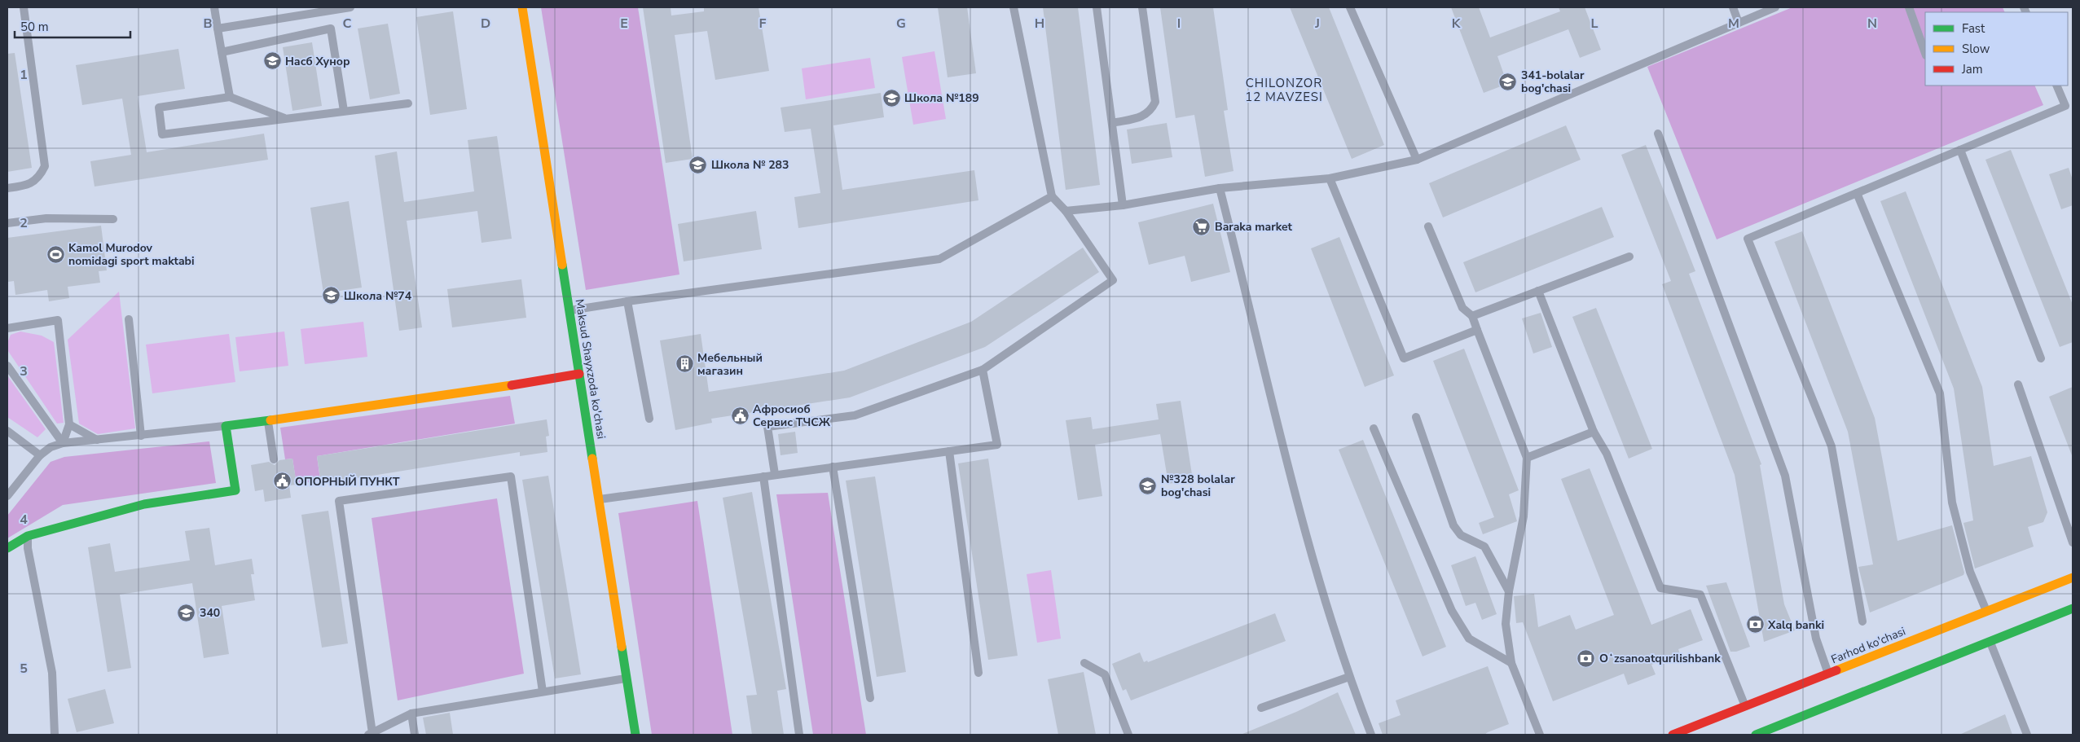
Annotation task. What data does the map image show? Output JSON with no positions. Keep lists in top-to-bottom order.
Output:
{
  "streets": {
    "street": ["Maksud Shayxzoda ko'chasi", "Farhod ko'chasi"]
  },
  "districts": ["CHILONZOR 12 MAVZESI"],
  "places": {
    "school or university": [
      "Насб Хунор",
      "341-bolalar bog'chasi",
      "Школа №189",
      "Школа № 283",
      "Школа №74",
      "№328 bolalar bog'chasi",
      "340"
    ],
    "supermarket": ["Baraka market"],
    "sports": ["Kamol Murodov nomidagi sport maktabi"],
    "building": ["Мебельный магазин"],
    "public building": ["Афросиоб Сервис ТЧСЖ", "ОПОРНЫЙ ПУНКТ"],
    "bank": ["Xalq banki", "Oʻzsanoatqurilishbank"]
  },
  "legend": ["Fast", "Slow", "Jam"],
  "scale_bar": "50 m",
  "grid": {
    "columns": [
      "B",
      "C",
      "D",
      "E",
      "F",
      "G",
      "H",
      "I",
      "J",
      "K",
      "L",
      "M",
      "N"
    ],
    "rows": [
      "1",
      "2",
      "3",
      "4",
      "5"
    ]
  }
}
